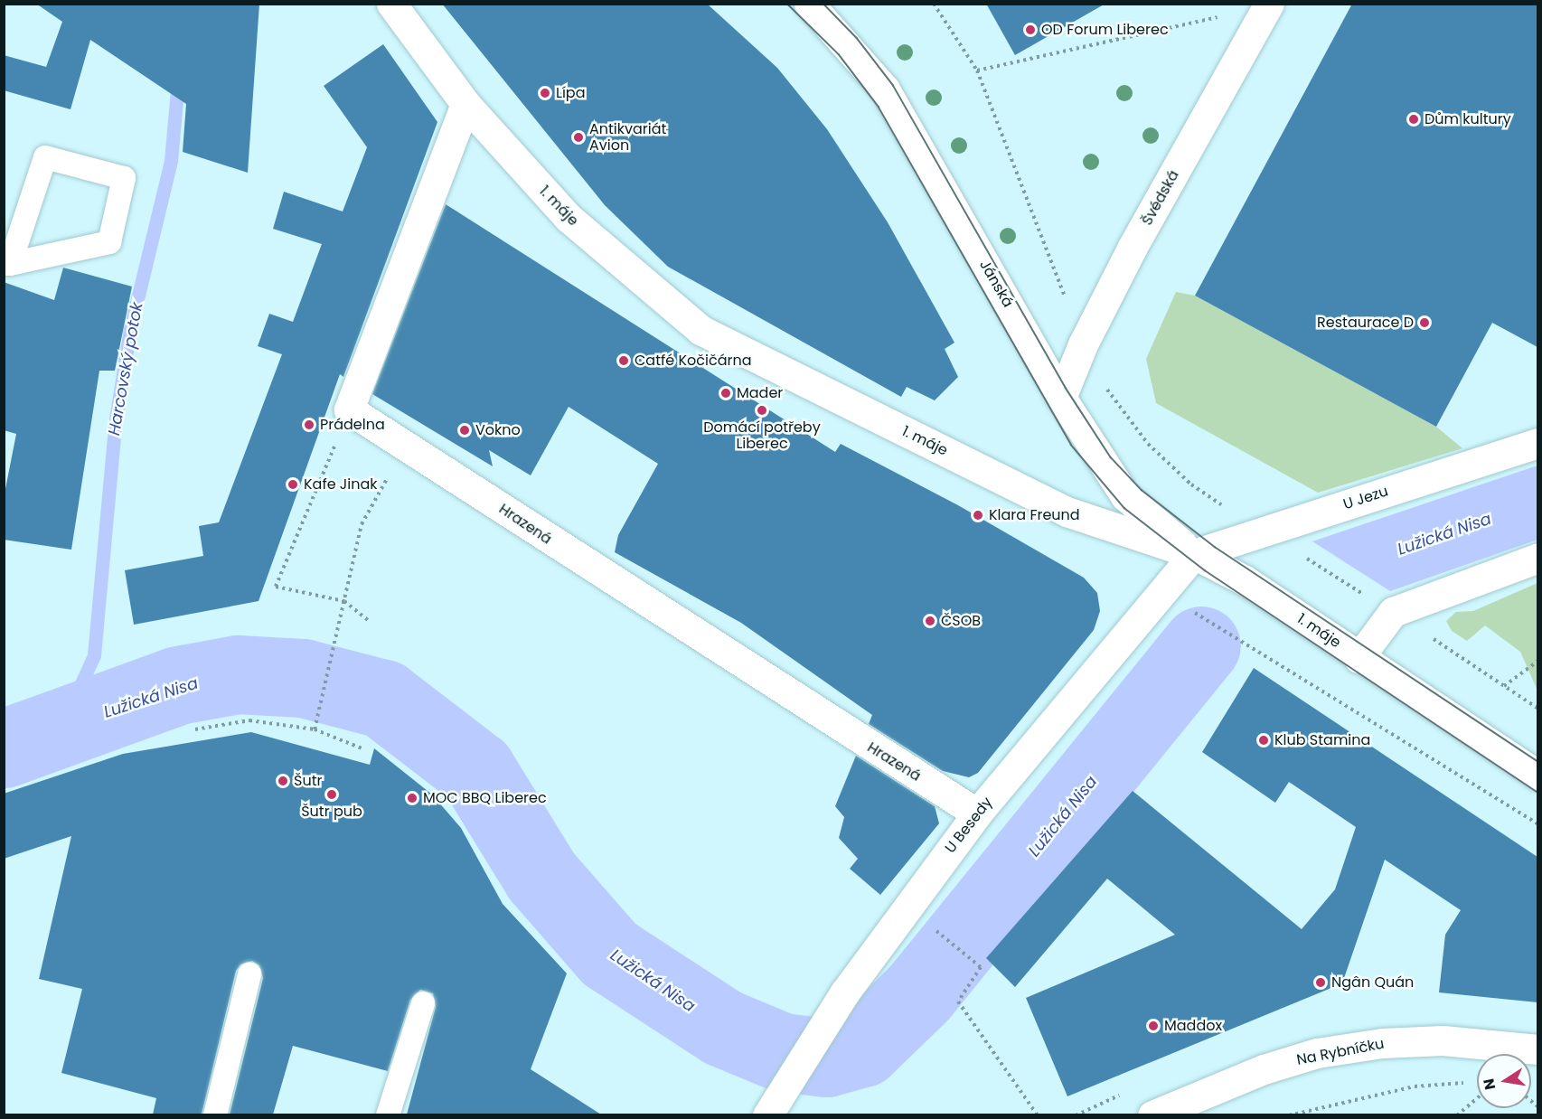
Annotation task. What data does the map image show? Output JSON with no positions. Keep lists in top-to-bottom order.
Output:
{
  "streets": {
    "street": [
      "Švédská",
      "1. máje",
      "Jánská",
      "U Jezu",
      "Hrazená",
      "U Besedy",
      "Na Rybníčku"
    ]
  },
  "crossings": [
    ["Švédská", "Jánská"],
    ["1. máje", "Jánská"],
    ["1. máje", "U Jezu"],
    ["1. máje", "U Besedy"],
    ["Jánská", "U Jezu"],
    ["Jánská", "U Besedy"],
    ["U Jezu", "U Besedy"],
    ["Hrazená", "U Besedy"]
  ],
  "water": ["Harcovský potok", "Lužická Nisa"],
  "places": [
    "OD Forum Liberec",
    "Lípa",
    "Dům kultury",
    "Antikvariát Avion",
    "Restaurace D",
    "Catfé Kočičárna",
    "Mader",
    "Domácí potřeby Liberec",
    "Prádelna",
    "Vokno",
    "Kafe Jinak",
    "Klara Freund",
    "ČSOB",
    "Klub Stamina",
    "Šutr",
    "Šutr pub",
    "MOC BBQ Liberec",
    "Ngân Quán",
    "Maddox"
  ],
  "north": "left"
}
